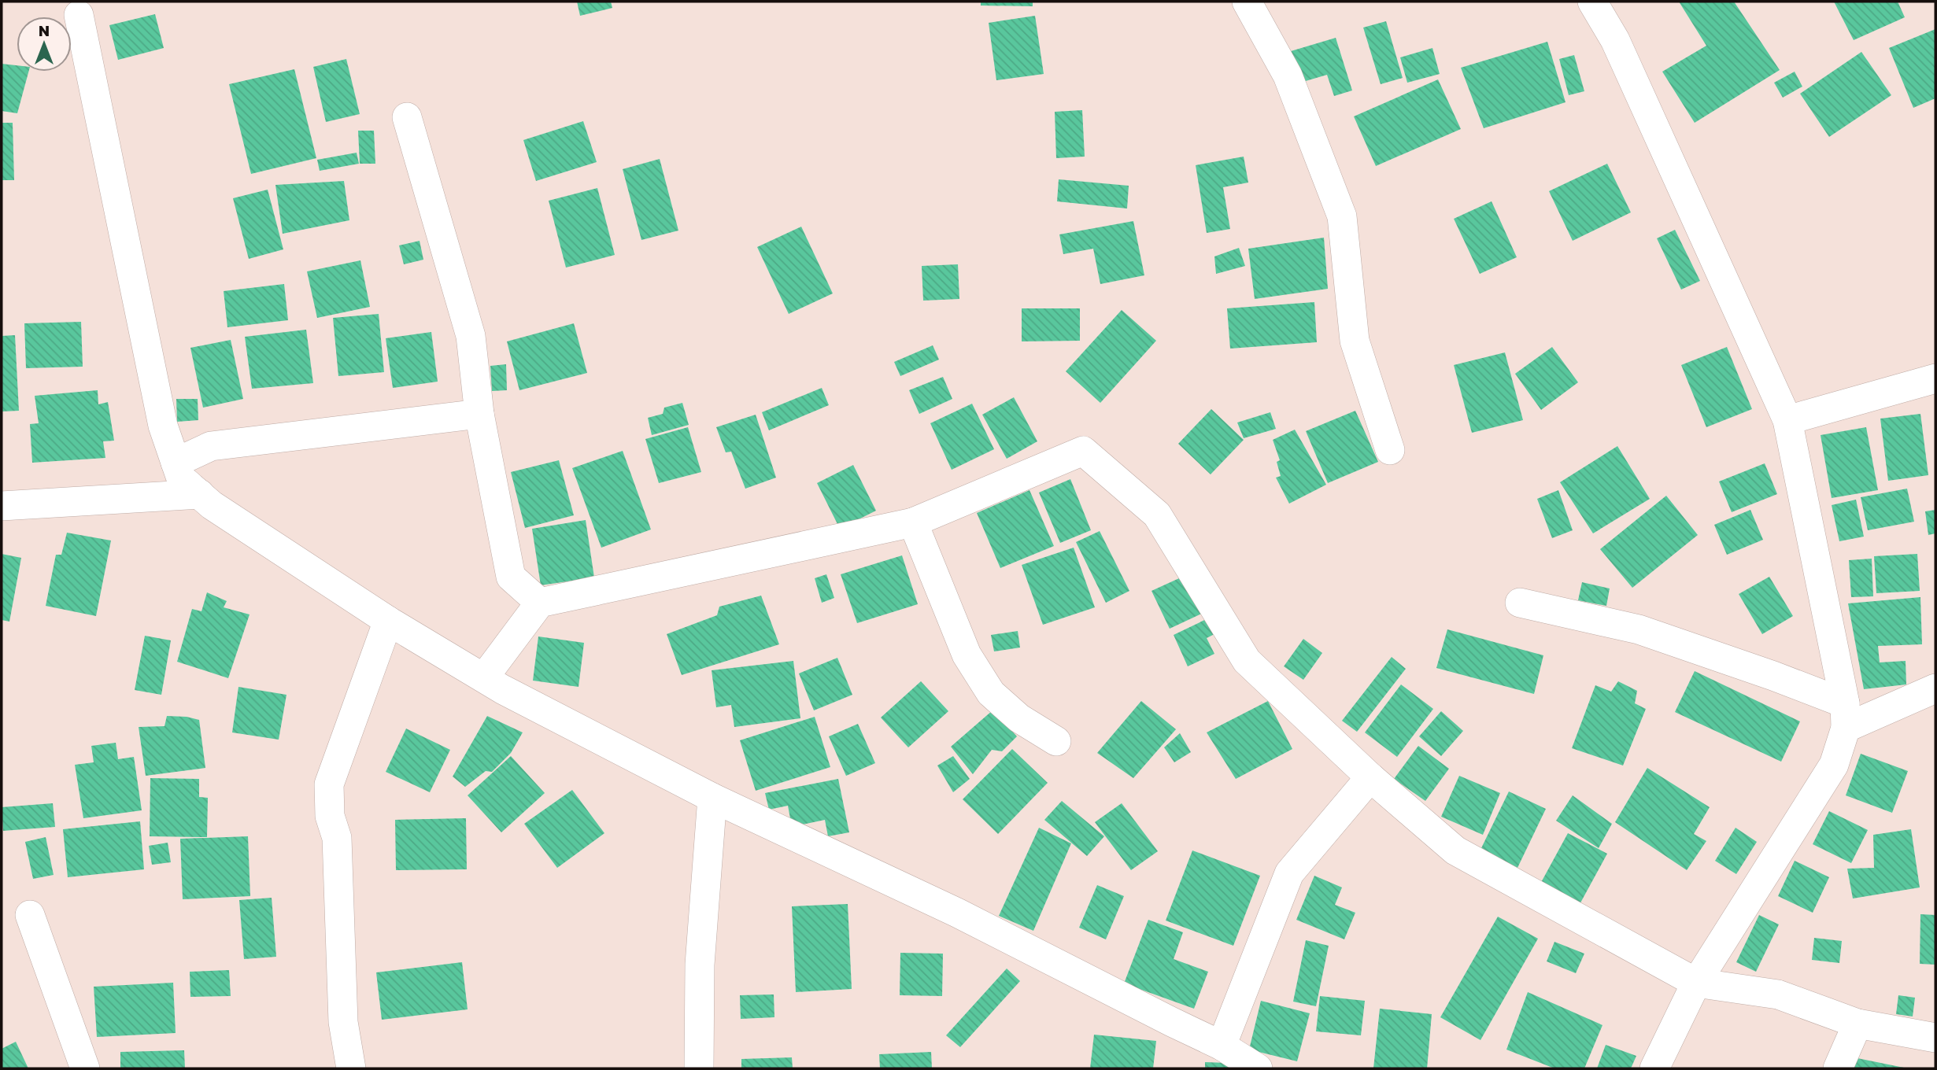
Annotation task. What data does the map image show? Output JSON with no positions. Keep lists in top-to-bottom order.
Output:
{
  "north": "top"
}
